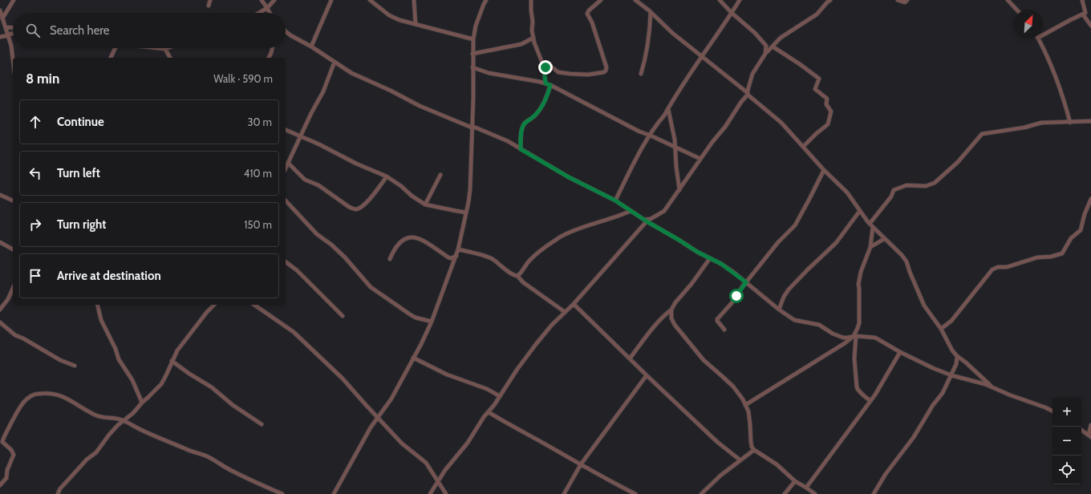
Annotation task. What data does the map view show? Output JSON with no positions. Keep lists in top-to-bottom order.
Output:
{
  "north": "top right",
  "page": {
    "search": "Search here",
    "heading": ["8 min", "Walk · 590 m"],
    "list": [
      ["Continue", "30 m"],
      ["Turn left", "410 m"],
      ["Turn right", "150 m"],
      "Arrive at destination"
    ],
    "map_buttons": ["+", "−"]
  }
}
